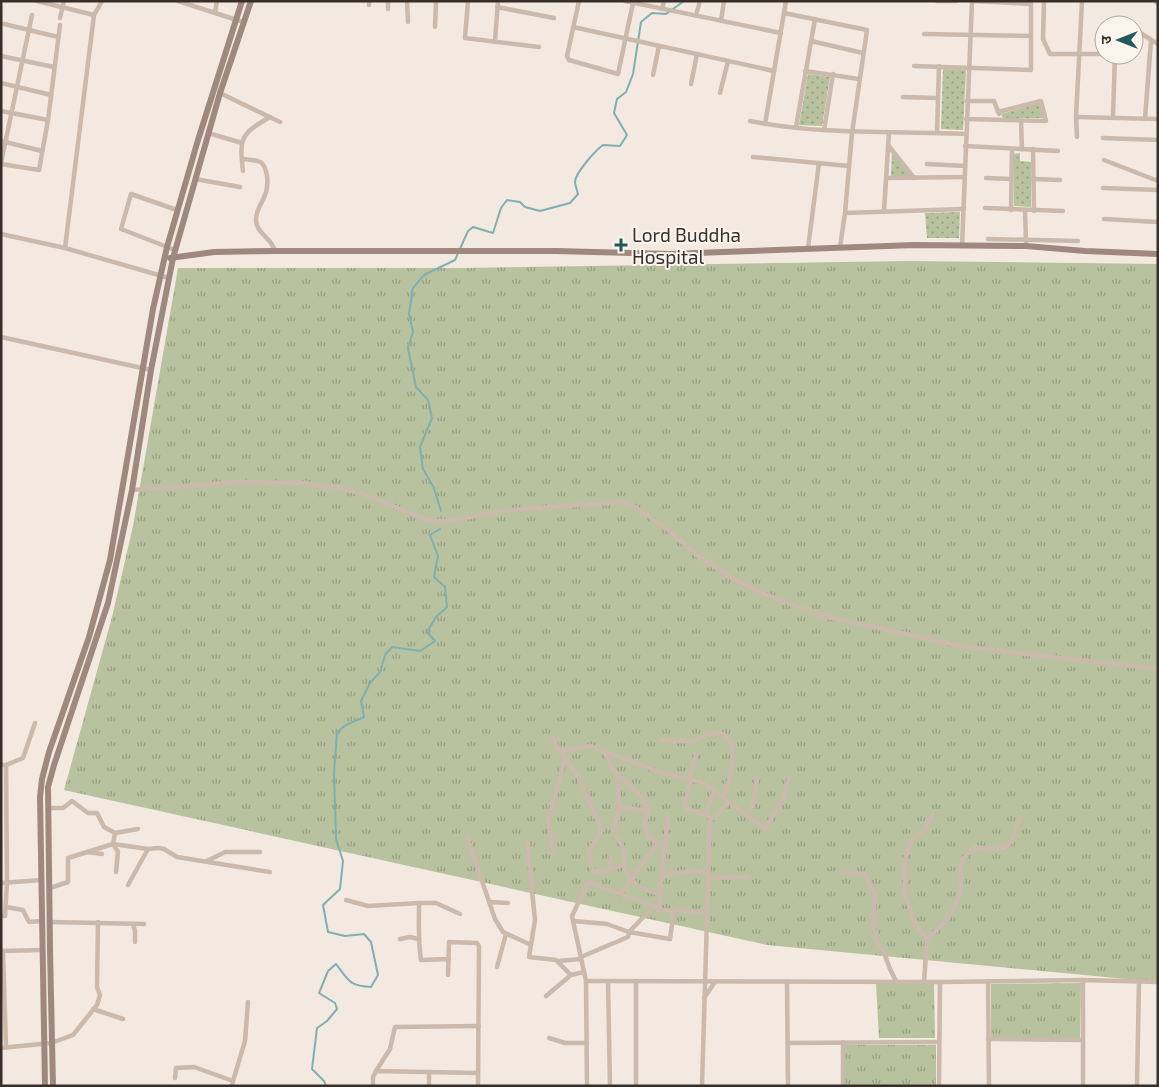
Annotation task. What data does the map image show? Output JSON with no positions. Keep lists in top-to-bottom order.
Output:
{
  "places": {
    "health": ["Lord Buddha Hospital"]
  },
  "north": "left"
}
